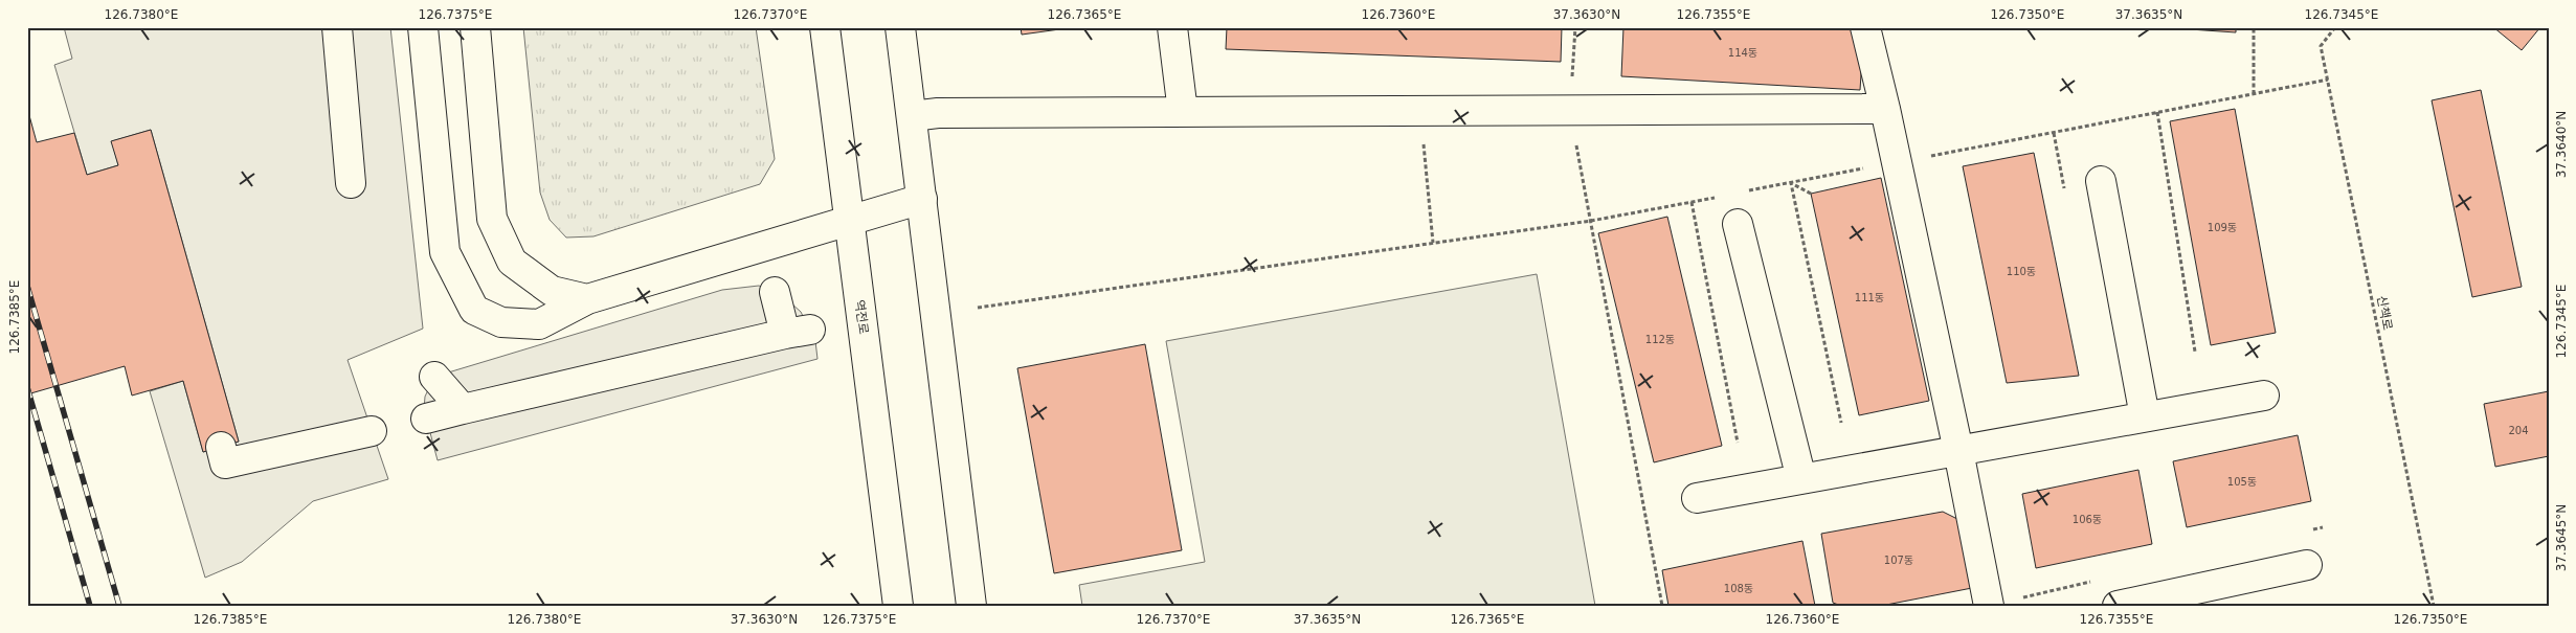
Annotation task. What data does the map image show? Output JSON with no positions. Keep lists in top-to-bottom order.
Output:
{
  "streets": {
    "street": ["역전로"],
    "path": ["산책로"]
  },
  "house_numbers": [
    "114동",
    "109동",
    "110동",
    "111동",
    "112동",
    "204",
    "105동",
    "106동",
    "107동",
    "108동"
  ],
  "coordinates": [
    "126.7380°E",
    "126.7375°E",
    "126.7370°E",
    "126.7365°E",
    "126.7360°E",
    "37.3630°N",
    "126.7355°E",
    "126.7350°E",
    "37.3635°N",
    "126.7345°E",
    "37.3640°N",
    "126.7385°E",
    "37.3645°N"
  ]
}
